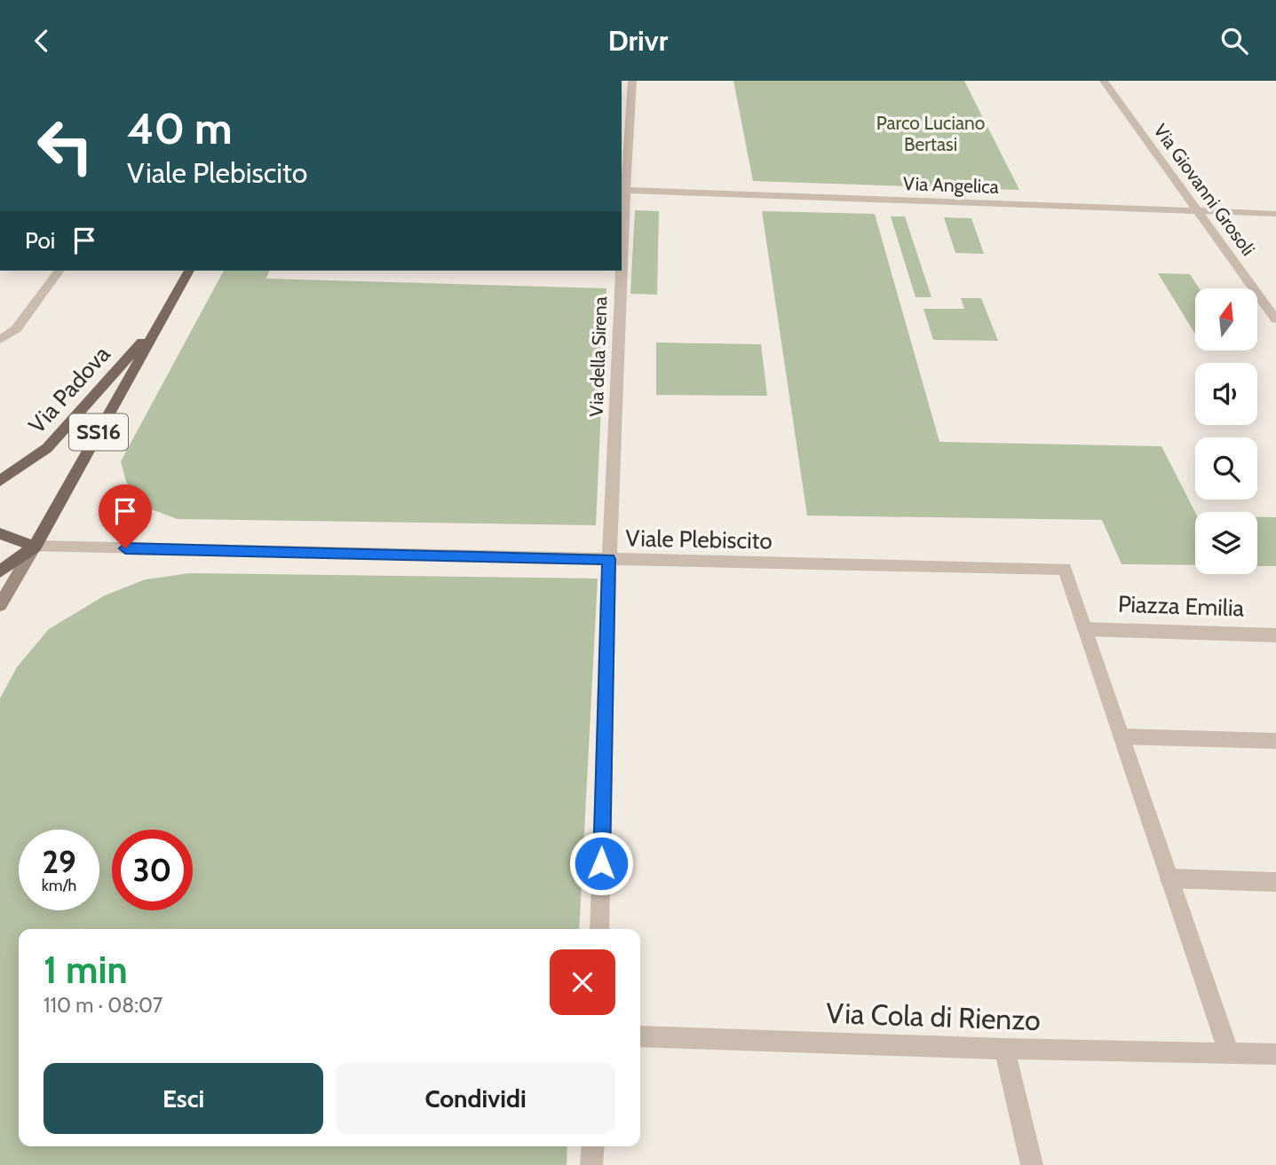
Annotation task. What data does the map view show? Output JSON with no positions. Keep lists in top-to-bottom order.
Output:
{
  "streets": {
    "main road": ["Via Padova", "SS16"],
    "street": [
      "Via Angelica",
      "Via Giovanni Grosoli",
      "Via della Sirena",
      "Viale Plebiscito",
      "Piazza Emilia",
      "Via Cola di Rienzo"
    ]
  },
  "crossings": [
    ["Via Angelica", "Via Giovanni Grosoli"],
    ["Via Angelica", "Via della Sirena"],
    ["Via della Sirena", "Viale Plebiscito"],
    ["Via Padova", "Viale Plebiscito"],
    ["Viale Plebiscito", "Piazza Emilia"],
    ["Piazza Emilia", "Via Cola di Rienzo"]
  ],
  "parks": ["Parco Luciano Bertasi"],
  "north": "top",
  "page": {
    "header": "Drivr",
    "turn": ["40 m", "Viale Plebiscito"],
    "then": "Poi",
    "speed": "29 km/h",
    "limit": "30",
    "heading": ["1 min", "110 m · 08:07"],
    "buttons": ["Esci", "Condividi"]
  }
}
